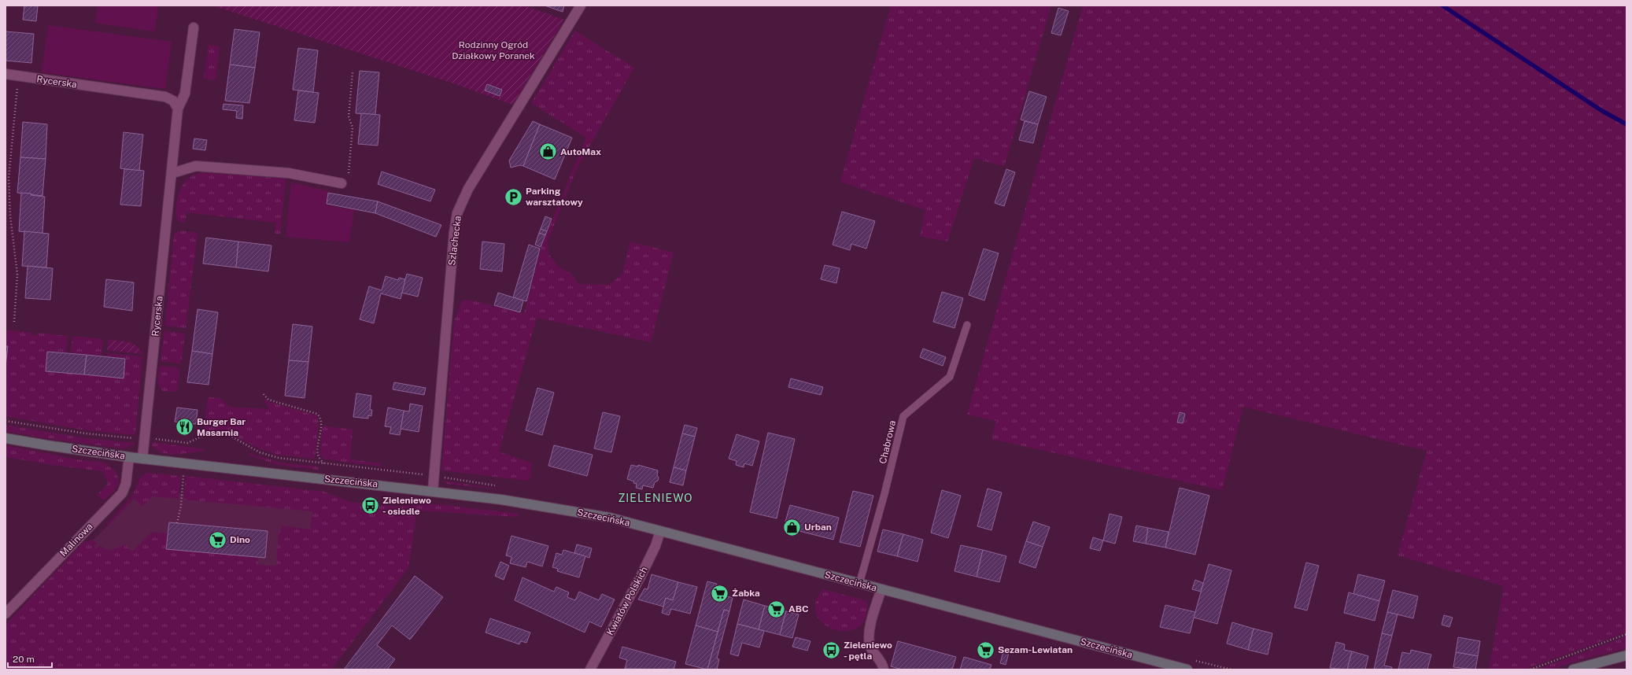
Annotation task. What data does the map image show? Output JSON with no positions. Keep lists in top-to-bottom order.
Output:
{
  "streets": {
    "street": [
      "Rycerska",
      "Szlachecka",
      "Szczecińska",
      "Malinowa",
      "Kwiatów Polskich"
    ],
    "lane": ["Chabrowa"]
  },
  "crossings": [
    ["Rycerska", "Szczecińska"],
    ["Szlachecka", "Szczecińska"],
    ["Chabrowa", "Szczecińska"],
    ["Szczecińska", "Malinowa"],
    ["Szczecińska", "Kwiatów Polskich"]
  ],
  "districts": ["ZIELENIEWO"],
  "parks": ["Rodzinny Ogród Działkowy Poranek"],
  "places": {
    "shop": ["AutoMax", "Urban"],
    "parking": ["Parking warsztatowy"],
    "restaurant": ["Burger Bar Masarnia"],
    "bus stop": ["Zieleniewo - osiedle", "Zieleniewo - pętla"],
    "supermarket": [
      "Dino",
      "Żabka",
      "ABC",
      "Sezam-Lewiatan"
    ]
  },
  "scale_bar": "20 m"
}
